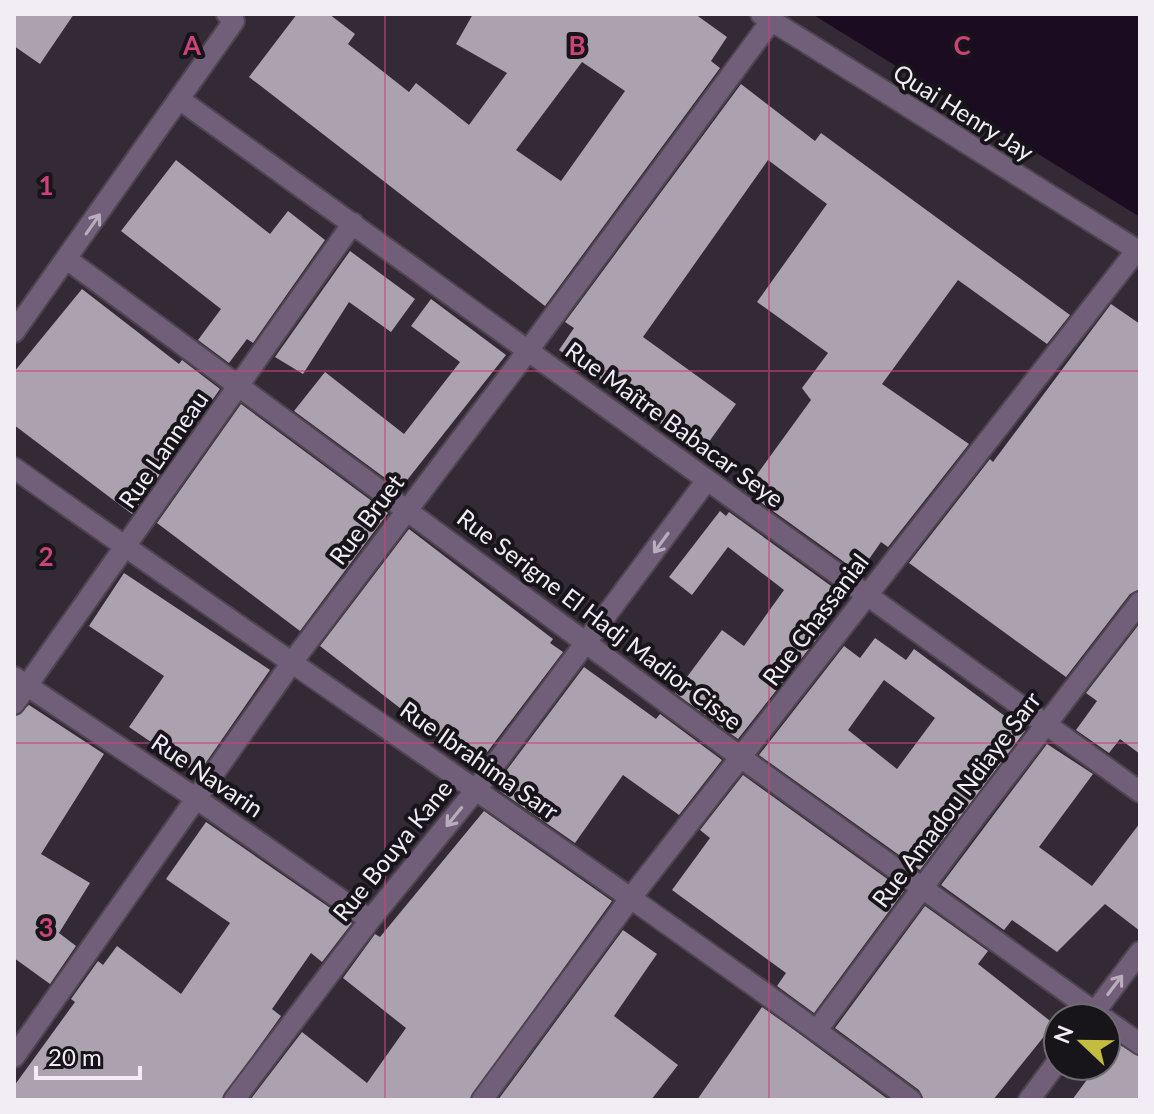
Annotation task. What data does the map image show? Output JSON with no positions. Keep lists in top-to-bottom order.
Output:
{
  "streets": {
    "street": [
      "Quai Henry Jay",
      "Rue Maître Babacar Seye",
      "Rue Lanneau",
      "Rue Bruet",
      "Rue Serigne El Hadj Madior Cisse",
      "Rue Chassanial",
      "Rue Ibrahima Sarr",
      "Rue Navarin",
      "Rue Amadou Ndiaye Sarr",
      "Rue Bouya Kane"
    ]
  },
  "crossings": [
    ["Quai Henry Jay", "Rue Bruet"],
    ["Quai Henry Jay", "Rue Chassanial"],
    ["Rue Maître Babacar Seye", "Rue Lanneau"],
    ["Rue Maître Babacar Seye", "Rue Bruet"],
    ["Rue Maître Babacar Seye", "Rue Chassanial"],
    ["Rue Maître Babacar Seye", "Rue Amadou Ndiaye Sarr"],
    ["Rue Maître Babacar Seye", "Rue Bouya Kane"],
    ["Rue Lanneau", "Rue Serigne El Hadj Madior Cisse"],
    ["Rue Lanneau", "Rue Ibrahima Sarr"],
    ["Rue Lanneau", "Rue Navarin"],
    ["Rue Bruet", "Rue Serigne El Hadj Madior Cisse"],
    ["Rue Bruet", "Rue Ibrahima Sarr"],
    ["Rue Bruet", "Rue Navarin"],
    ["Rue Serigne El Hadj Madior Cisse", "Rue Chassanial"],
    ["Rue Serigne El Hadj Madior Cisse", "Rue Amadou Ndiaye Sarr"],
    ["Rue Serigne El Hadj Madior Cisse", "Rue Bouya Kane"],
    ["Rue Chassanial", "Rue Ibrahima Sarr"],
    ["Rue Ibrahima Sarr", "Rue Amadou Ndiaye Sarr"],
    ["Rue Ibrahima Sarr", "Rue Bouya Kane"],
    ["Rue Navarin", "Rue Bouya Kane"]
  ],
  "one_way": ["Rue Bouya Kane"],
  "scale_bar": "20 m",
  "north": "left",
  "grid": {
    "columns": ["A", "B", "C"],
    "rows": ["1", "2", "3"]
  }
}
